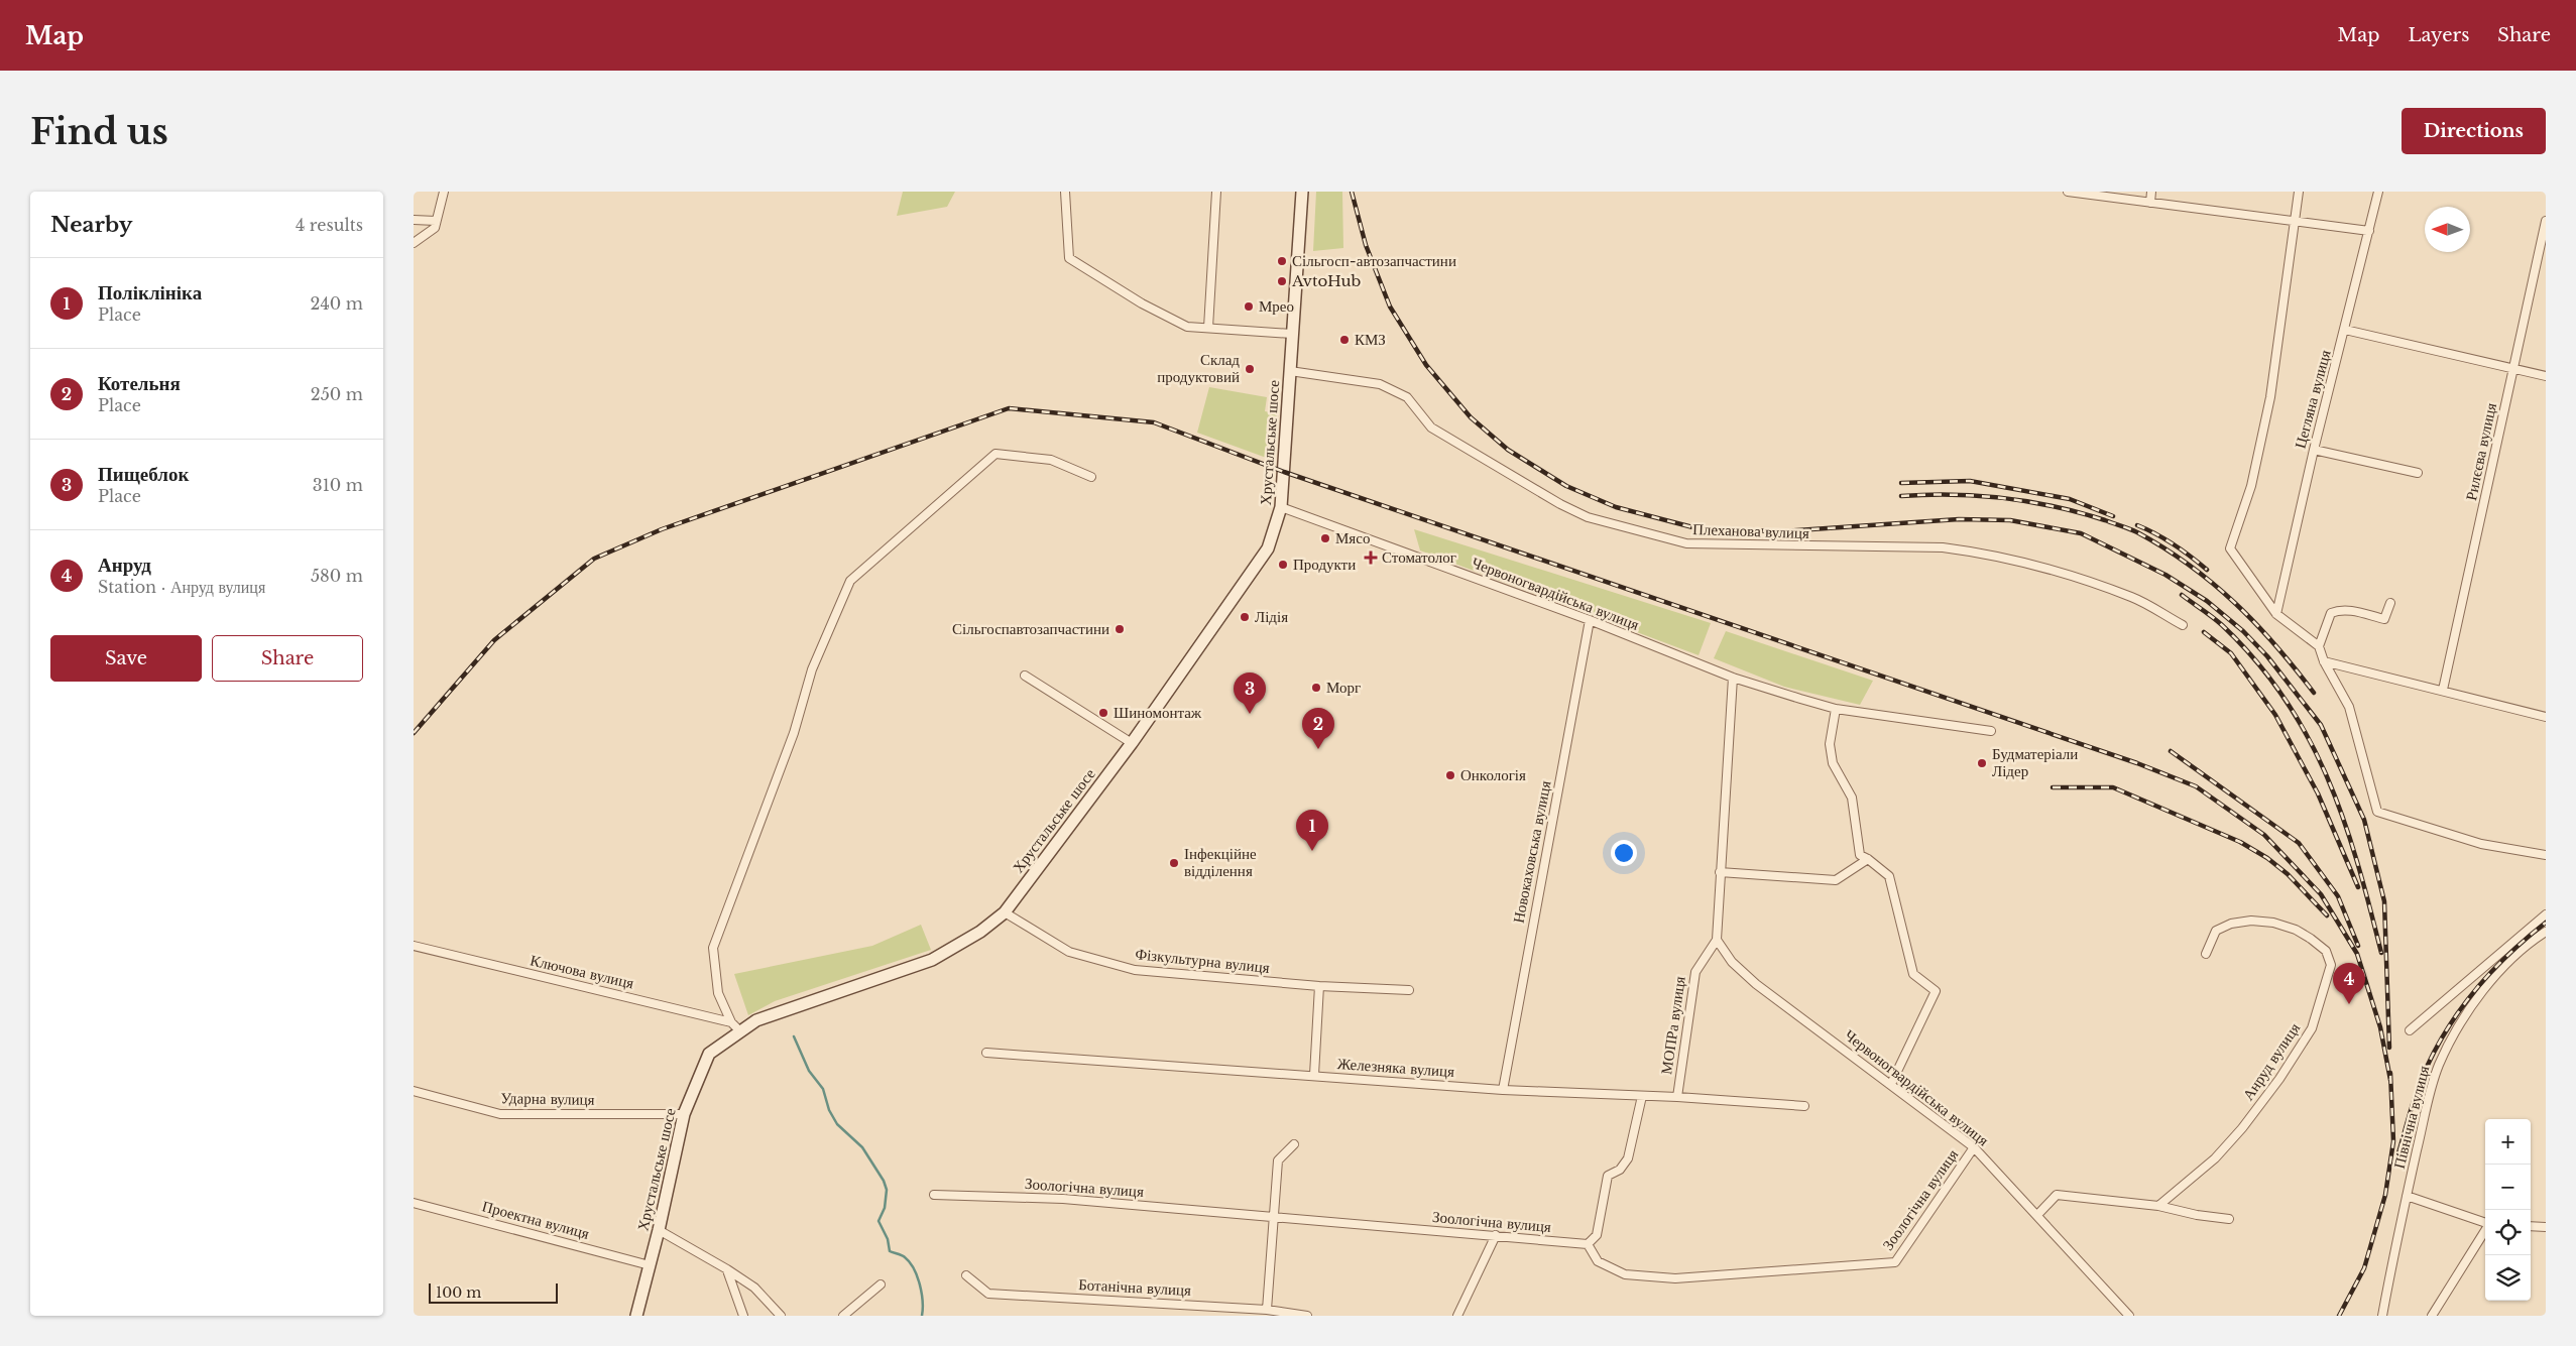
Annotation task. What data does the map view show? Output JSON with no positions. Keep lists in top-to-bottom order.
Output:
{
  "streets": {
    "street": [
      "Цегляна вулиця",
      "Хрустальське шосе",
      "Рилєєва вулиця",
      "Плеханова вулиця",
      "Червоногвардійська вулиця",
      "Новокаховська вулиця",
      "Фізкультурна вулиця",
      "Ключова вулиця",
      "МОПРа вулиця",
      "Анруд вулиця",
      "Железняка вулиця",
      "Ударна вулиця",
      "Північна вулиця",
      "Зоологічна вулиця",
      "Проектна вулиця",
      "Ботанічна вулиця"
    ]
  },
  "crossings": [
    ["Хрустальське шосе", "Плеханова вулиця"],
    ["Хрустальське шосе", "Червоногвардійська вулиця"],
    ["Хрустальське шосе", "Фізкультурна вулиця"],
    ["Хрустальське шосе", "Ударна вулиця"],
    ["Хрустальське шосе", "Проектна вулиця"],
    ["Червоногвардійська вулиця", "Новокаховська вулиця"],
    ["Червоногвардійська вулиця", "МОПРа вулиця"],
    ["Червоногвардійська вулиця", "Зоологічна вулиця"],
    ["Новокаховська вулиця", "Железняка вулиця"],
    ["МОПРа вулиця", "Железняка вулиця"]
  ],
  "places": {
    "other": [
      "Сільгосп-автозапчастини",
      "AvtoHub",
      "Мрео",
      "КМЗ",
      "Склад продуктовий",
      "Мясо",
      "Продукти",
      "Лідія",
      "Сільгоспавтозапчастини",
      "Морг",
      "Шиномонтаж",
      "Будматеріали Лідер",
      "Онкологія",
      "Інфекційне відділення"
    ],
    "health": ["Стоматолог"]
  },
  "scale_bar": "100 m",
  "north": "left",
  "page": {
    "header": "Map",
    "nav": ["Map", "Layers", "Share"],
    "buttons": [
      "Directions",
      ["Save", "Share"]
    ],
    "title": "Find us",
    "heading": ["Nearby", "4 results"],
    "list": [
      {
        "mark": "1",
        "name": "Поліклініка",
        "note": "Place",
        "value": "240 m"
      },
      {
        "mark": "2",
        "name": "Котельня",
        "note": "Place",
        "value": "250 m"
      },
      {
        "mark": "3",
        "name": "Пищеблок",
        "note": "Place",
        "value": "310 m"
      },
      {
        "mark": "4",
        "name": "Анруд",
        "note": "Station · Анруд вулиця",
        "value": "580 m"
      }
    ],
    "pins": [
      "3",
      "2",
      "1",
      "4"
    ],
    "map_buttons": ["+", "−"],
    "scale": "100 m"
  }
}
